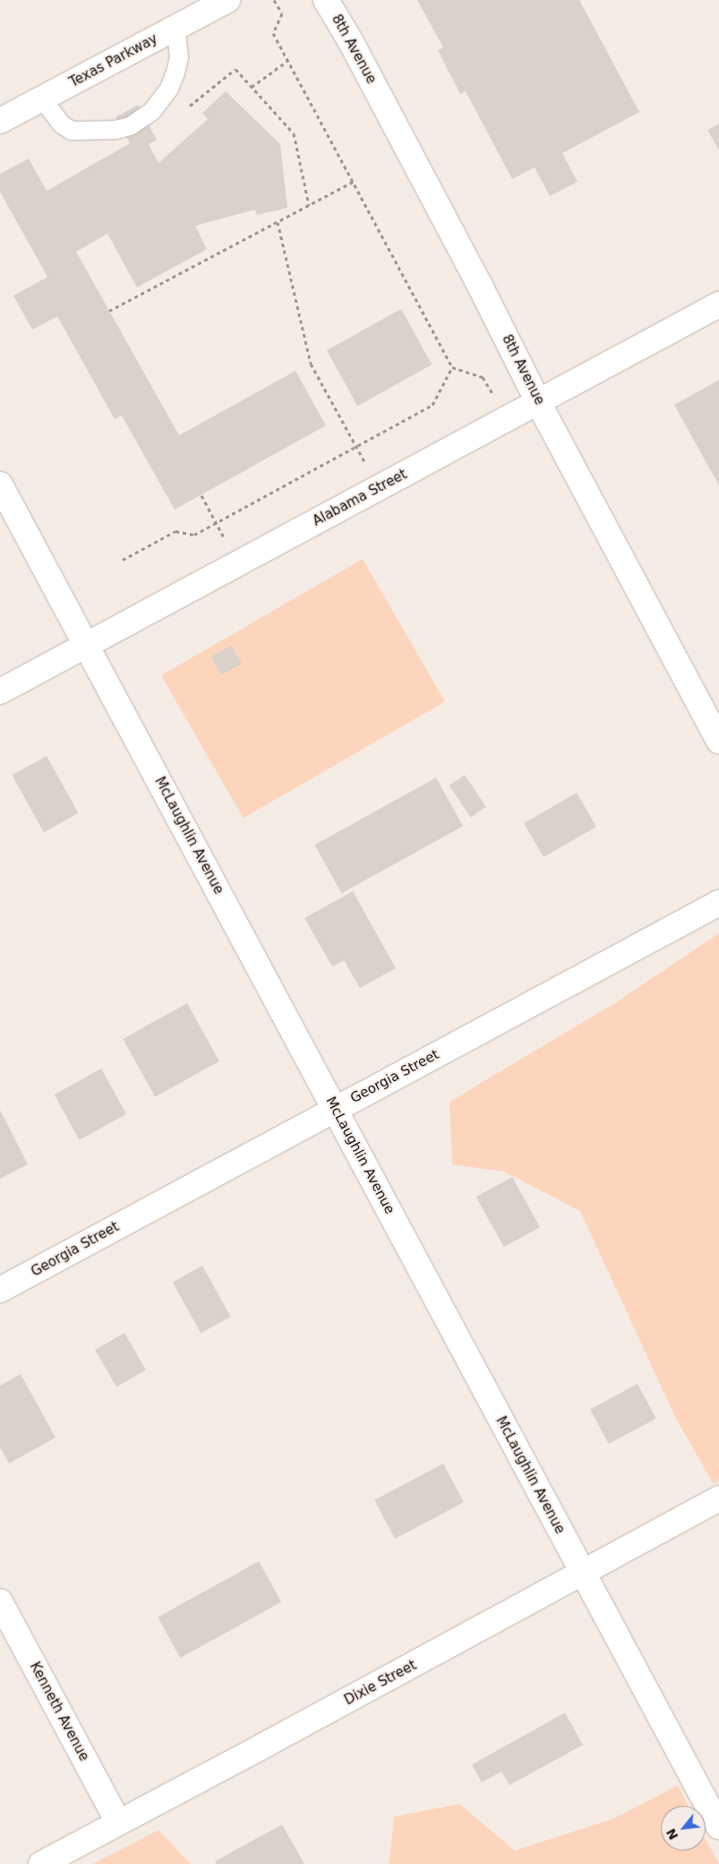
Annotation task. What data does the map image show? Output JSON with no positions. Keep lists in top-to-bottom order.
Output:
{
  "streets": {
    "street": [
      "8th Avenue",
      "Texas Parkway",
      "Alabama Street",
      "McLaughlin Avenue",
      "Georgia Street",
      "Dixie Street",
      "Kenneth Avenue"
    ]
  },
  "crossings": [
    ["8th Avenue", "Alabama Street"],
    ["Alabama Street", "McLaughlin Avenue"],
    ["McLaughlin Avenue", "Georgia Street"],
    ["McLaughlin Avenue", "Dixie Street"],
    ["Dixie Street", "Kenneth Avenue"]
  ],
  "north": "bottom left"
}
